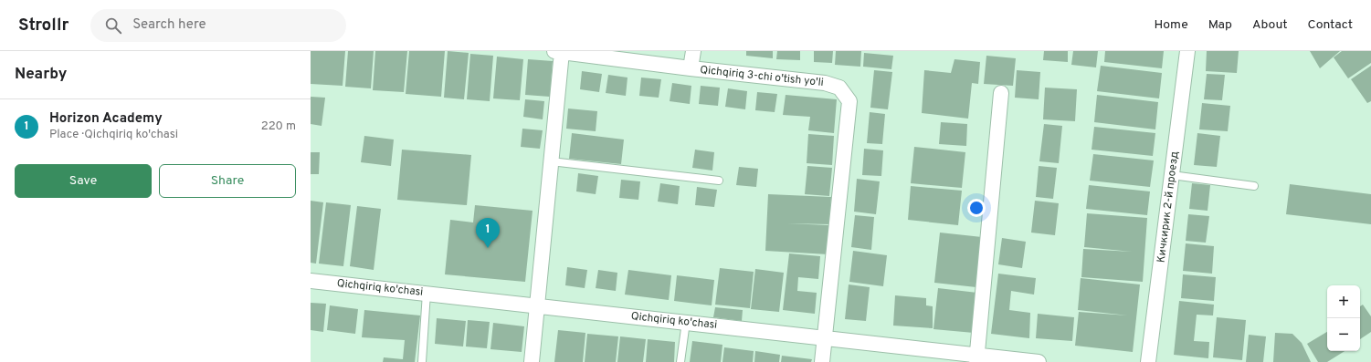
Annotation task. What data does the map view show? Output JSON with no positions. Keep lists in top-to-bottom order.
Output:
{
  "streets": {
    "street": ["Qichqiriq 3-chi o'tish yo'li", "Кичкирик 2-й проезд", "Qichqiriq ko'chasi"]
  },
  "crossings": [
    ["Qichqiriq 3-chi o'tish yo'li", "Qichqiriq ko'chasi"]
  ],
  "page": {
    "header": "Strollr",
    "search": "Search here",
    "nav": [
      "Home",
      "Map",
      "About",
      "Contact"
    ],
    "heading": "Nearby",
    "list": [
      {
        "mark": "1",
        "name": "Horizon Academy",
        "note": "Place · Qichqiriq ko'chasi",
        "value": "220 m"
      }
    ],
    "buttons": ["Save", "Share"],
    "pins": "1",
    "map_buttons": ["+", "−"]
  }
}
